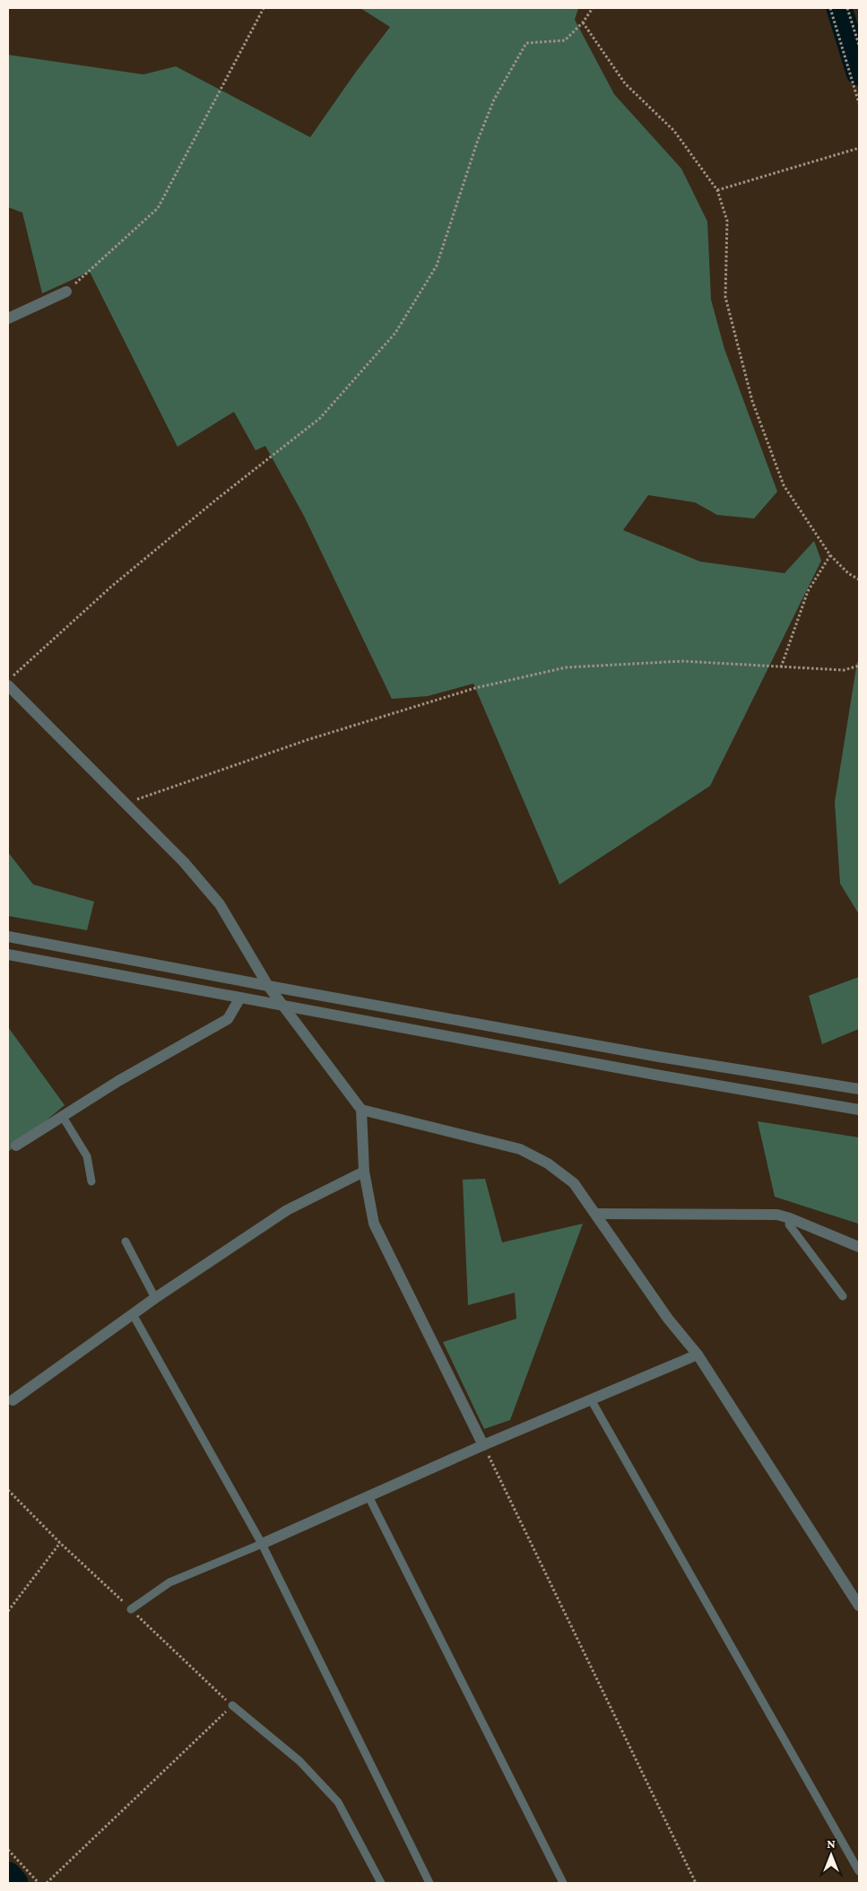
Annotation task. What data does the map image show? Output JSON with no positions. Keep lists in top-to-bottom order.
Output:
{
  "north": "top"
}
